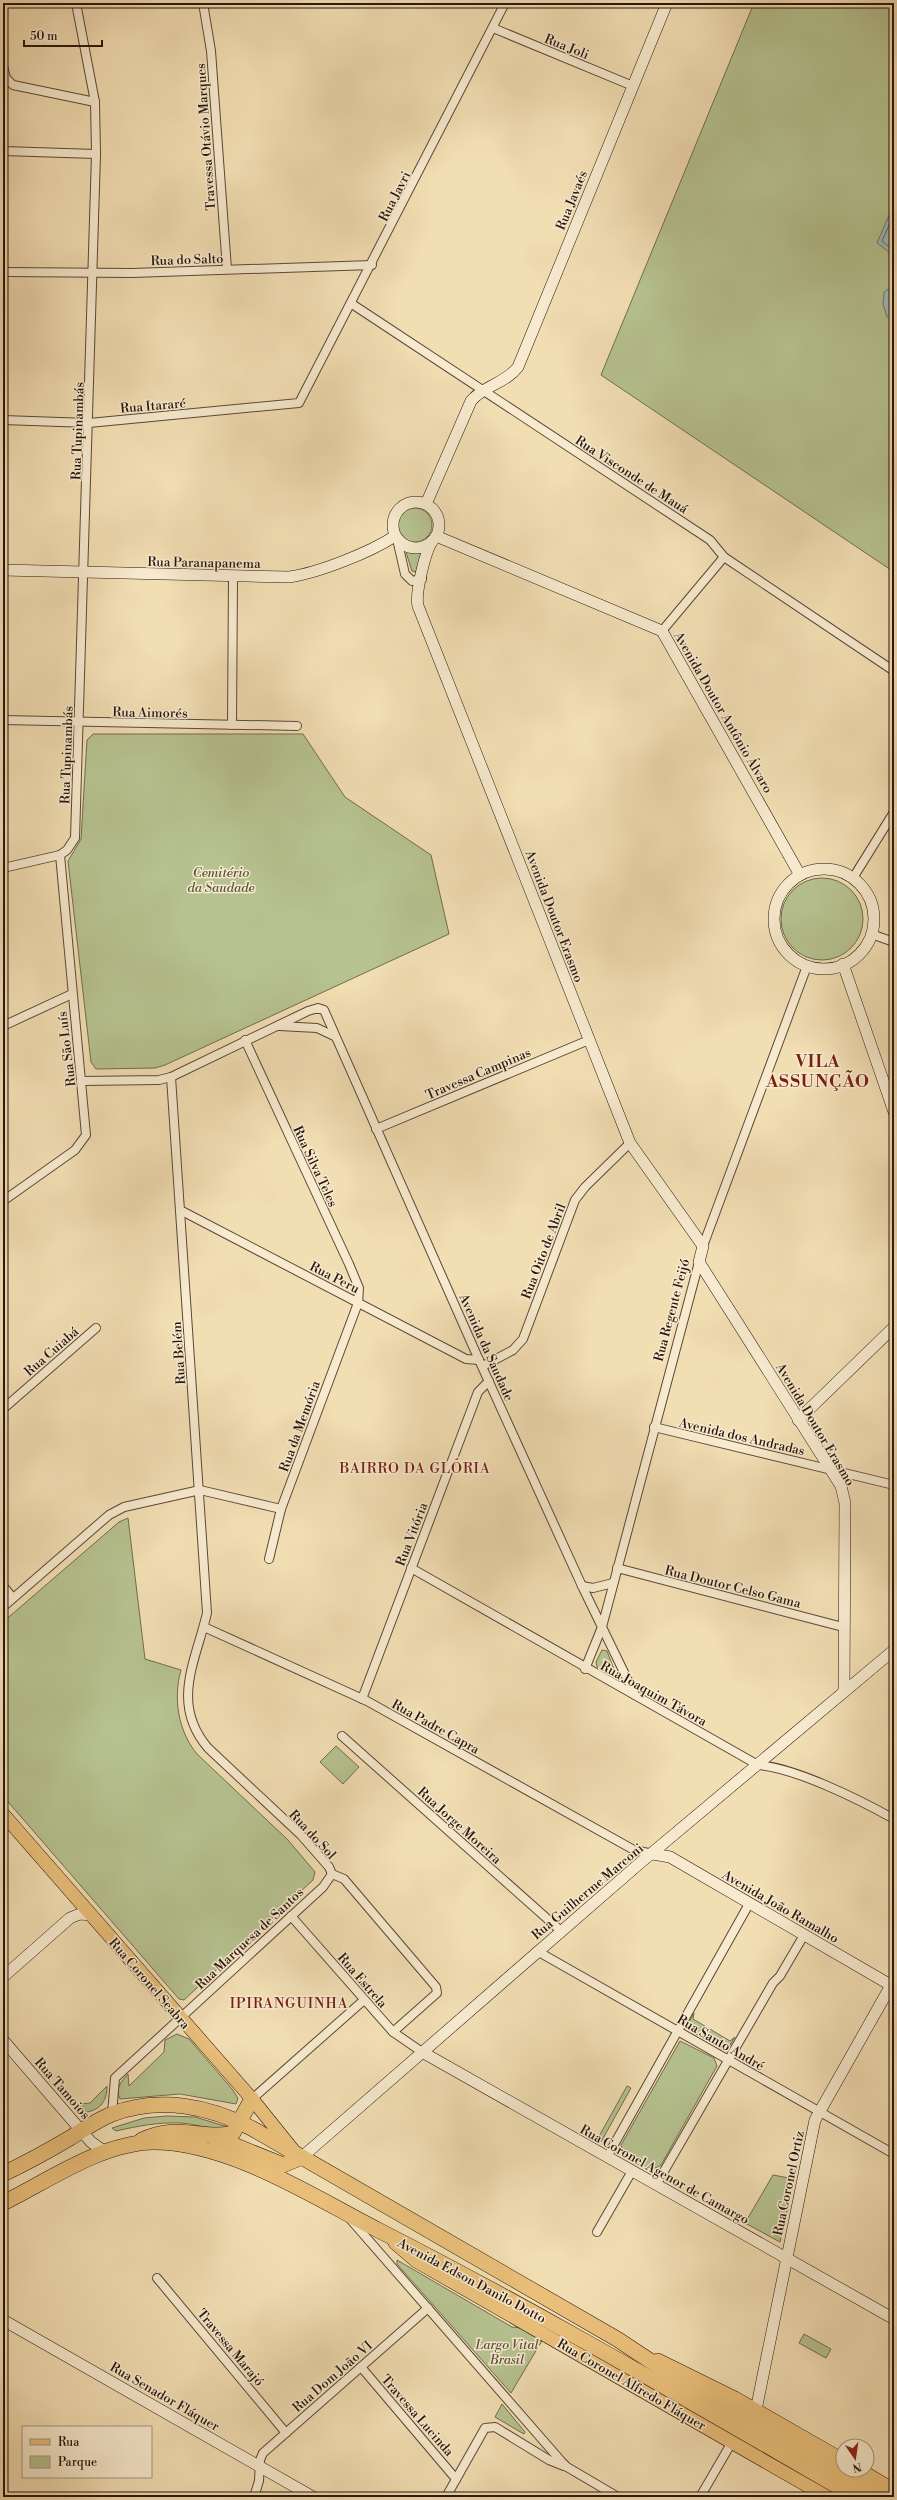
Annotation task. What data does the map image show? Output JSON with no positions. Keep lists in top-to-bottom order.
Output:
{
  "streets": {
    "highway": ["Avenida Edson Danilo Dotto", "Rua Coronel Alfredo Fláquer"],
    "main road": ["Rua Coronel Seabra"],
    "street": [
      "Rua Joli",
      "Travessa Otávio Marques",
      "Rua Javri",
      "Rua Javaés",
      "Rua do Salto",
      "Rua Itararé",
      "Rua Tupinambás",
      "Rua Visconde de Mauá",
      "Rua Paranapanema",
      "Rua Aimorés",
      "Avenida Doutor Antônio Álvaro",
      "Avenida Doutor Erasmo",
      "Rua São Luís",
      "Travessa Campinas",
      "Rua Silva Teles",
      "Rua Oito de Abril",
      "Rua Peru",
      "Rua Regente Feijó",
      "Avenida da Saudade",
      "Rua Cuiabá",
      "Rua Belém",
      "Rua da Memória",
      "Avenida dos Andradas",
      "Rua Vitória",
      "Rua Doutor Celso Gama",
      "Rua Joaquim Távora",
      "Rua Padre Capra",
      "Rua Jorge Moreira",
      "Rua do Sol",
      "Rua Guilherme Marconi",
      "Avenida João Ramalho",
      "Rua Marquesa de Santos",
      "Rua Estrela",
      "Rua Santo André",
      "Rua Tamoios",
      "Rua Coronel Agenor de Camargo",
      "Rua Coronel Ortiz",
      "Travessa Marajó",
      "Rua Dom João VI",
      "Rua Senador Fláquer",
      "Travessa Lucinda"
    ]
  },
  "crossings": [
    ["Rua Joli", "Rua Javri"],
    ["Rua Joli", "Rua Javaés"],
    ["Travessa Otávio Marques", "Rua do Salto"],
    ["Rua Javri", "Rua do Salto"],
    ["Rua Javri", "Rua Itararé"],
    ["Rua Javri", "Rua Visconde de Mauá"],
    ["Rua Javaés", "Rua Visconde de Mauá"],
    ["Rua Javaés", "Rua Paranapanema"],
    ["Rua Javaés", "Avenida Doutor Antônio Álvaro"],
    ["Rua Javaés", "Avenida Doutor Erasmo"],
    ["Rua do Salto", "Rua Tupinambás"],
    ["Rua Itararé", "Rua Tupinambás"],
    ["Rua Tupinambás", "Rua Paranapanema"],
    ["Rua Tupinambás", "Rua Aimorés"],
    ["Rua Tupinambás", "Rua São Luís"],
    ["Rua Paranapanema", "Avenida Doutor Antônio Álvaro"],
    ["Rua Paranapanema", "Avenida Doutor Erasmo"],
    ["Avenida Doutor Antônio Álvaro", "Avenida Doutor Erasmo"],
    ["Avenida Doutor Antônio Álvaro", "Rua Regente Feijó"],
    ["Avenida Doutor Erasmo", "Travessa Campinas"],
    ["Avenida Doutor Erasmo", "Rua Oito de Abril"],
    ["Avenida Doutor Erasmo", "Rua Regente Feijó"],
    ["Avenida Doutor Erasmo", "Avenida dos Andradas"],
    ["Avenida Doutor Erasmo", "Rua Doutor Celso Gama"],
    ["Avenida Doutor Erasmo", "Rua Guilherme Marconi"],
    ["Travessa Campinas", "Avenida da Saudade"],
    ["Rua Silva Teles", "Rua Peru"],
    ["Rua Silva Teles", "Rua da Memória"],
    ["Rua Oito de Abril", "Rua Peru"],
    ["Rua Oito de Abril", "Avenida da Saudade"],
    ["Rua Peru", "Avenida da Saudade"],
    ["Rua Peru", "Rua Belém"],
    ["Rua Peru", "Rua da Memória"],
    ["Rua Regente Feijó", "Avenida da Saudade"],
    ["Rua Regente Feijó", "Avenida dos Andradas"],
    ["Rua Regente Feijó", "Rua Doutor Celso Gama"],
    ["Rua Regente Feijó", "Rua Joaquim Távora"],
    ["Avenida da Saudade", "Rua Vitória"],
    ["Avenida da Saudade", "Rua Joaquim Távora"],
    ["Rua Belém", "Rua Padre Capra"],
    ["Rua Belém", "Rua do Sol"],
    ["Rua Vitória", "Rua Joaquim Távora"],
    ["Rua Vitória", "Rua Padre Capra"],
    ["Rua Joaquim Távora", "Rua Guilherme Marconi"],
    ["Rua Padre Capra", "Rua do Sol"],
    ["Rua Padre Capra", "Rua Guilherme Marconi"],
    ["Rua Padre Capra", "Avenida João Ramalho"],
    ["Rua Jorge Moreira", "Rua Guilherme Marconi"],
    ["Rua do Sol", "Rua Marquesa de Santos"],
    ["Rua do Sol", "Rua Estrela"],
    ["Rua Guilherme Marconi", "Avenida João Ramalho"],
    ["Rua Guilherme Marconi", "Rua Estrela"],
    ["Rua Guilherme Marconi", "Rua Coronel Seabra"],
    ["Rua Guilherme Marconi", "Rua Santo André"],
    ["Rua Guilherme Marconi", "Rua Coronel Agenor de Camargo"],
    ["Avenida João Ramalho", "Rua Coronel Ortiz"],
    ["Rua Marquesa de Santos", "Rua Estrela"],
    ["Rua Marquesa de Santos", "Rua Coronel Seabra"],
    ["Rua Estrela", "Rua Coronel Agenor de Camargo"],
    ["Rua Santo André", "Rua Coronel Ortiz"],
    ["Rua Coronel Agenor de Camargo", "Rua Coronel Ortiz"],
    ["Avenida Edson Danilo Dotto", "Rua Coronel Alfredo Fláquer"],
    ["Travessa Marajó", "Rua Dom João VI"],
    ["Rua Dom João VI", "Rua Senador Fláquer"],
    ["Rua Dom João VI", "Travessa Lucinda"]
  ],
  "districts": ["VILA ASSUNÇÃO", "BAIRRO DA GLÓRIA", "IPIRANGUINHA"],
  "parks": ["Cemitério da Saudade", "Largo Vital Brasil"],
  "legend": ["Rua", "Parque"],
  "scale_bar": "50 m",
  "north": "bottom"
}
